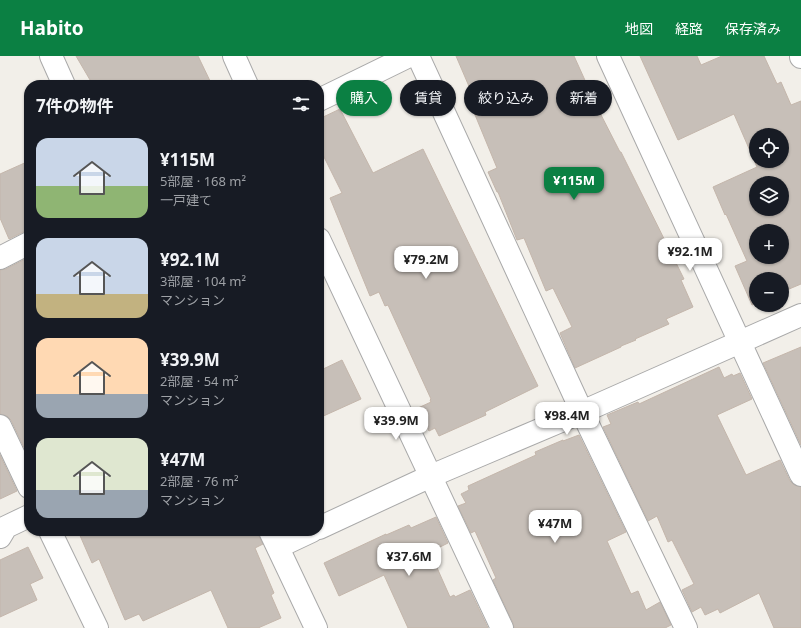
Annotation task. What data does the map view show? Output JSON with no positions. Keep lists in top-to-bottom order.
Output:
{
  "page": {
    "header": "Habito",
    "nav": ["地図", "経路", "保存済み"],
    "chip": [
      "購入",
      "賃貸",
      "絞り込み",
      "新着"
    ],
    "heading": "7件の物件",
    "map_buttons": ["+", "−"],
    "list": [
      {
        "name": "¥115M",
        "note": "5部屋 · 168 m² · 一戸建て"
      },
      {
        "name": "¥92.1M",
        "note": "3部屋 · 104 m² · マンション"
      },
      {
        "name": "¥39.9M",
        "note": "2部屋 · 54 m² · マンション"
      },
      {
        "name": "¥47M",
        "note": "2部屋 · 76 m² · マンション"
      }
    ],
    "price": [
      "¥115M",
      "¥92.1M",
      "¥79.2M",
      "¥98.4M",
      "¥39.9M",
      "¥47M",
      "¥37.6M"
    ]
  }
}
